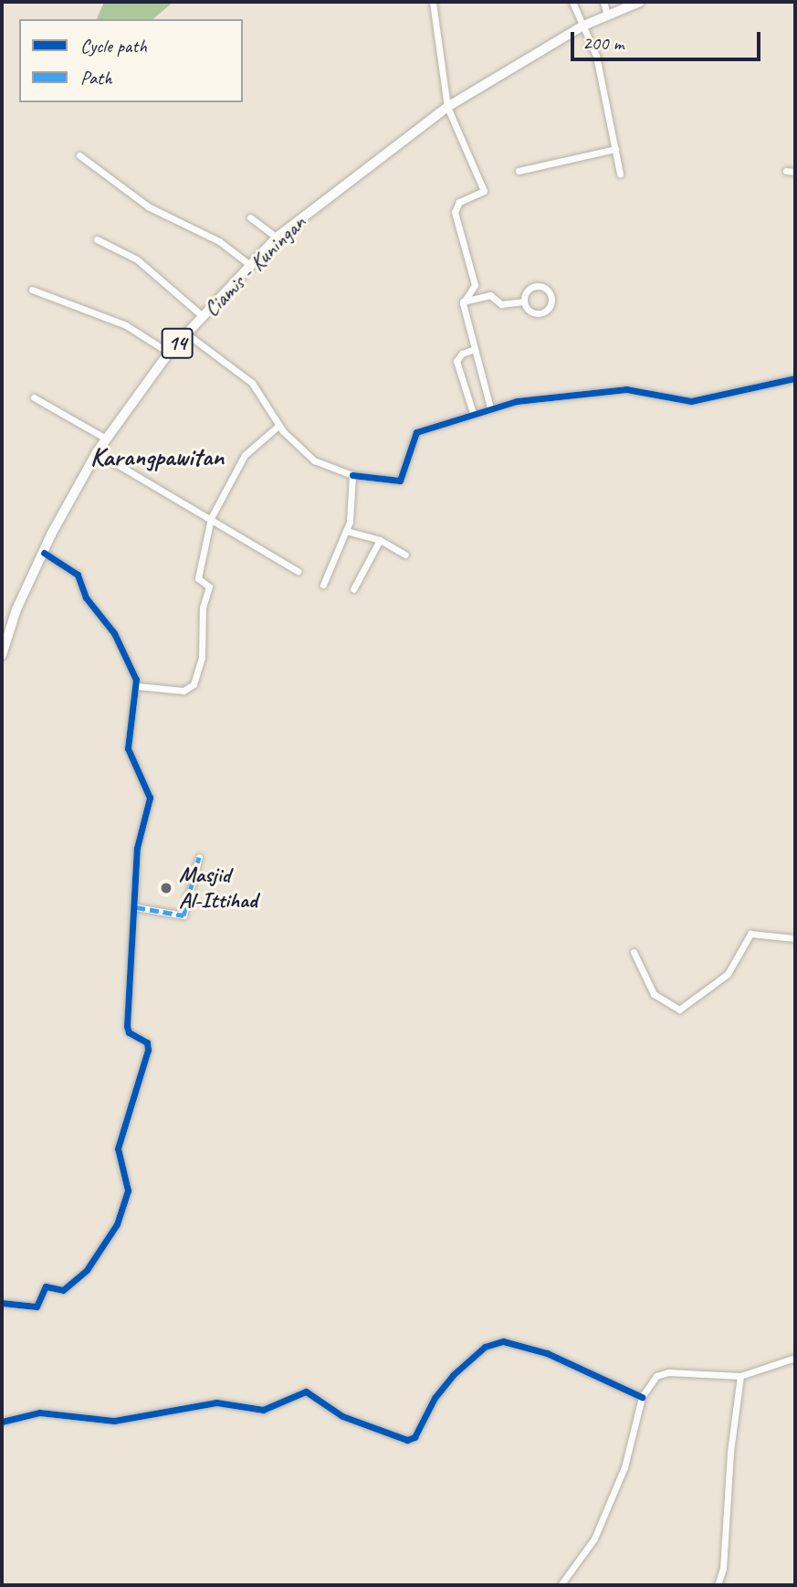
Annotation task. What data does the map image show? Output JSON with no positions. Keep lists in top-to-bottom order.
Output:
{
  "streets": {
    "highway": ["Ciamis - Kuningan", "14"]
  },
  "districts": ["Karangpawitan"],
  "places": ["Masjid Al-Ittihad"],
  "legend": ["Cycle path", "Path"],
  "scale_bar": "200 m"
}
